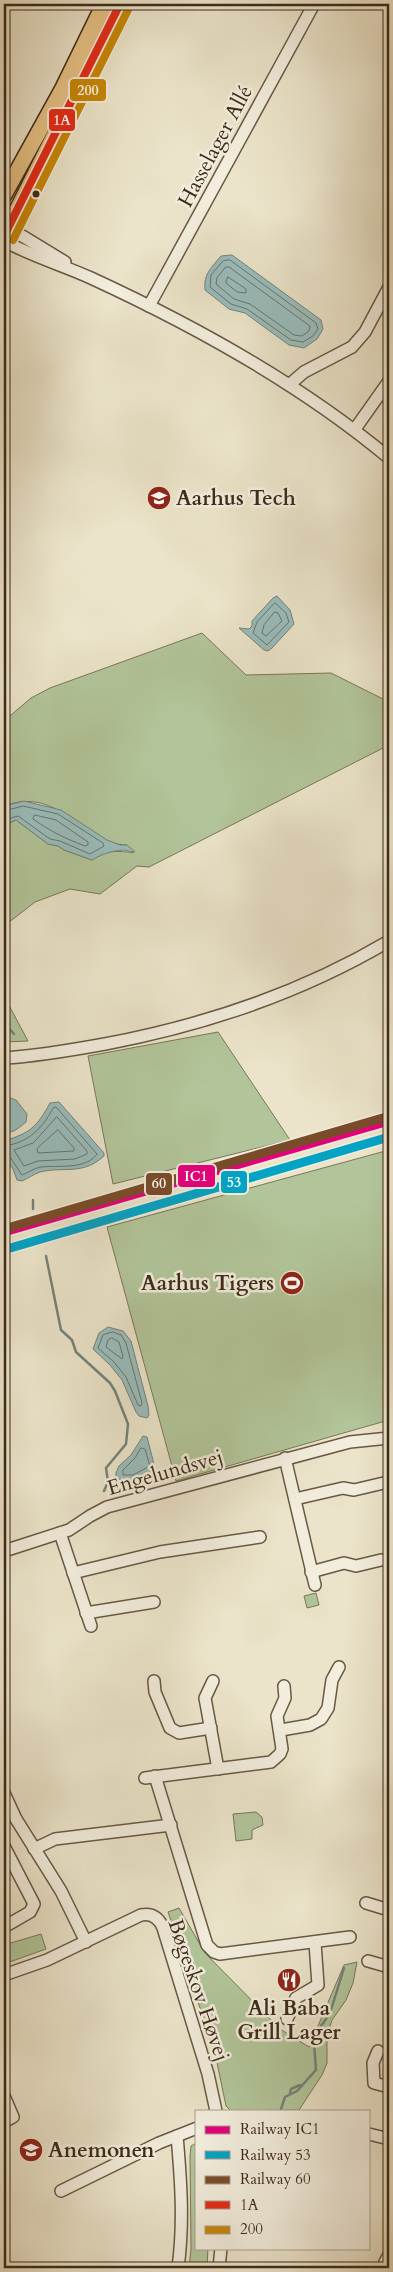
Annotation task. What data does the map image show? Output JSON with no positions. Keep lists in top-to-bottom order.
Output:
{
  "streets": {
    "street": ["Hasselager Allé", "Engelundsvej", "Bøgeskov Høvej"]
  },
  "places": {
    "school or university": ["Aarhus Tech", "Anemonen"],
    "sports": ["Aarhus Tigers"],
    "restaurant": ["Ali Baba Grill Lager"]
  },
  "lines": [
    "transit line 1A",
    "transit line 200",
    "rail line 60",
    "rail line IC1",
    "rail line 53"
  ],
  "legend": [
    "Railway IC1",
    "Railway 53",
    "Railway 60",
    "1A",
    "200"
  ]
}
